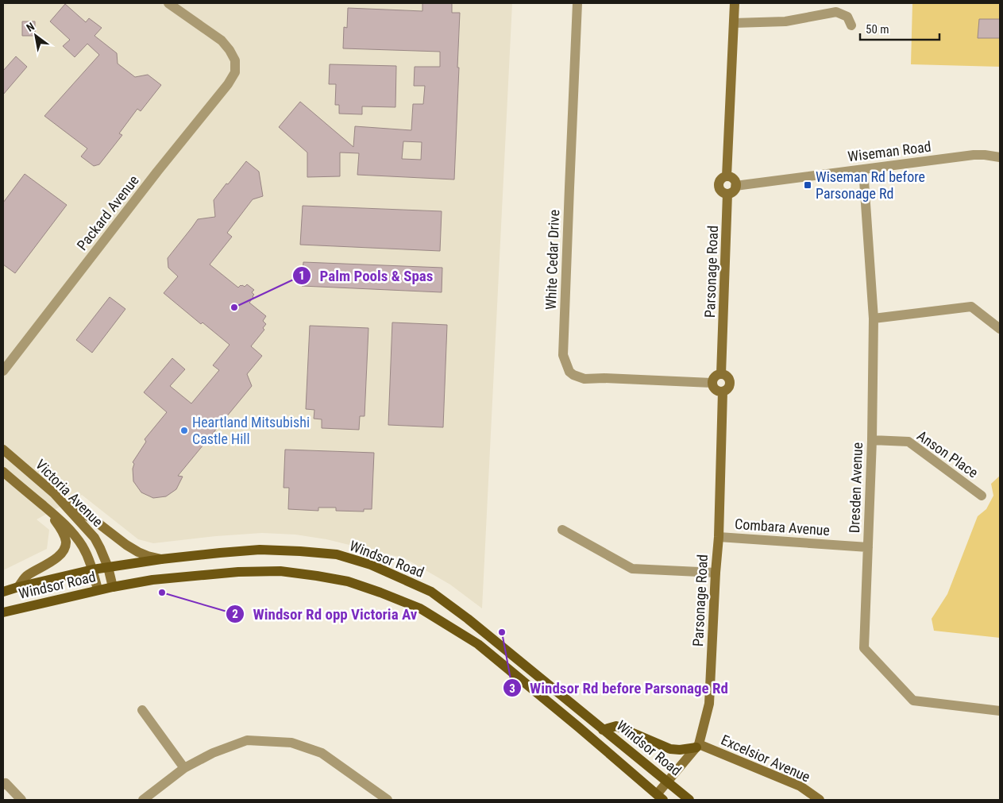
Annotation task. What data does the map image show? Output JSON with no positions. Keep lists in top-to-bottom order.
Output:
{
  "streets": {
    "main road": ["Windsor Road"],
    "street": [
      "Wiseman Road",
      "Packard Avenue",
      "White Cedar Drive",
      "Parsonage Road",
      "Anson Place",
      "Dresden Avenue",
      "Victoria Avenue",
      "Combara Avenue",
      "Excelsior Avenue"
    ]
  },
  "crossings": [
    ["Wiseman Road", "Parsonage Road"],
    ["Wiseman Road", "Dresden Avenue"],
    ["White Cedar Drive", "Parsonage Road"],
    ["Parsonage Road", "Combara Avenue"],
    ["Parsonage Road", "Windsor Road"],
    ["Parsonage Road", "Excelsior Avenue"],
    ["Anson Place", "Dresden Avenue"],
    ["Dresden Avenue", "Combara Avenue"],
    ["Victoria Avenue", "Windsor Road"]
  ],
  "places": {
    "transit": ["Wiseman Rd before Parsonage Rd"],
    "other": [
      "Palm Pools & Spas",
      "Heartland Mitsubishi Castle Hill",
      "Windsor Rd opp Victoria Av",
      "Windsor Rd before Parsonage Rd"
    ]
  },
  "scale_bar": "50 m",
  "north": "top left"
}
